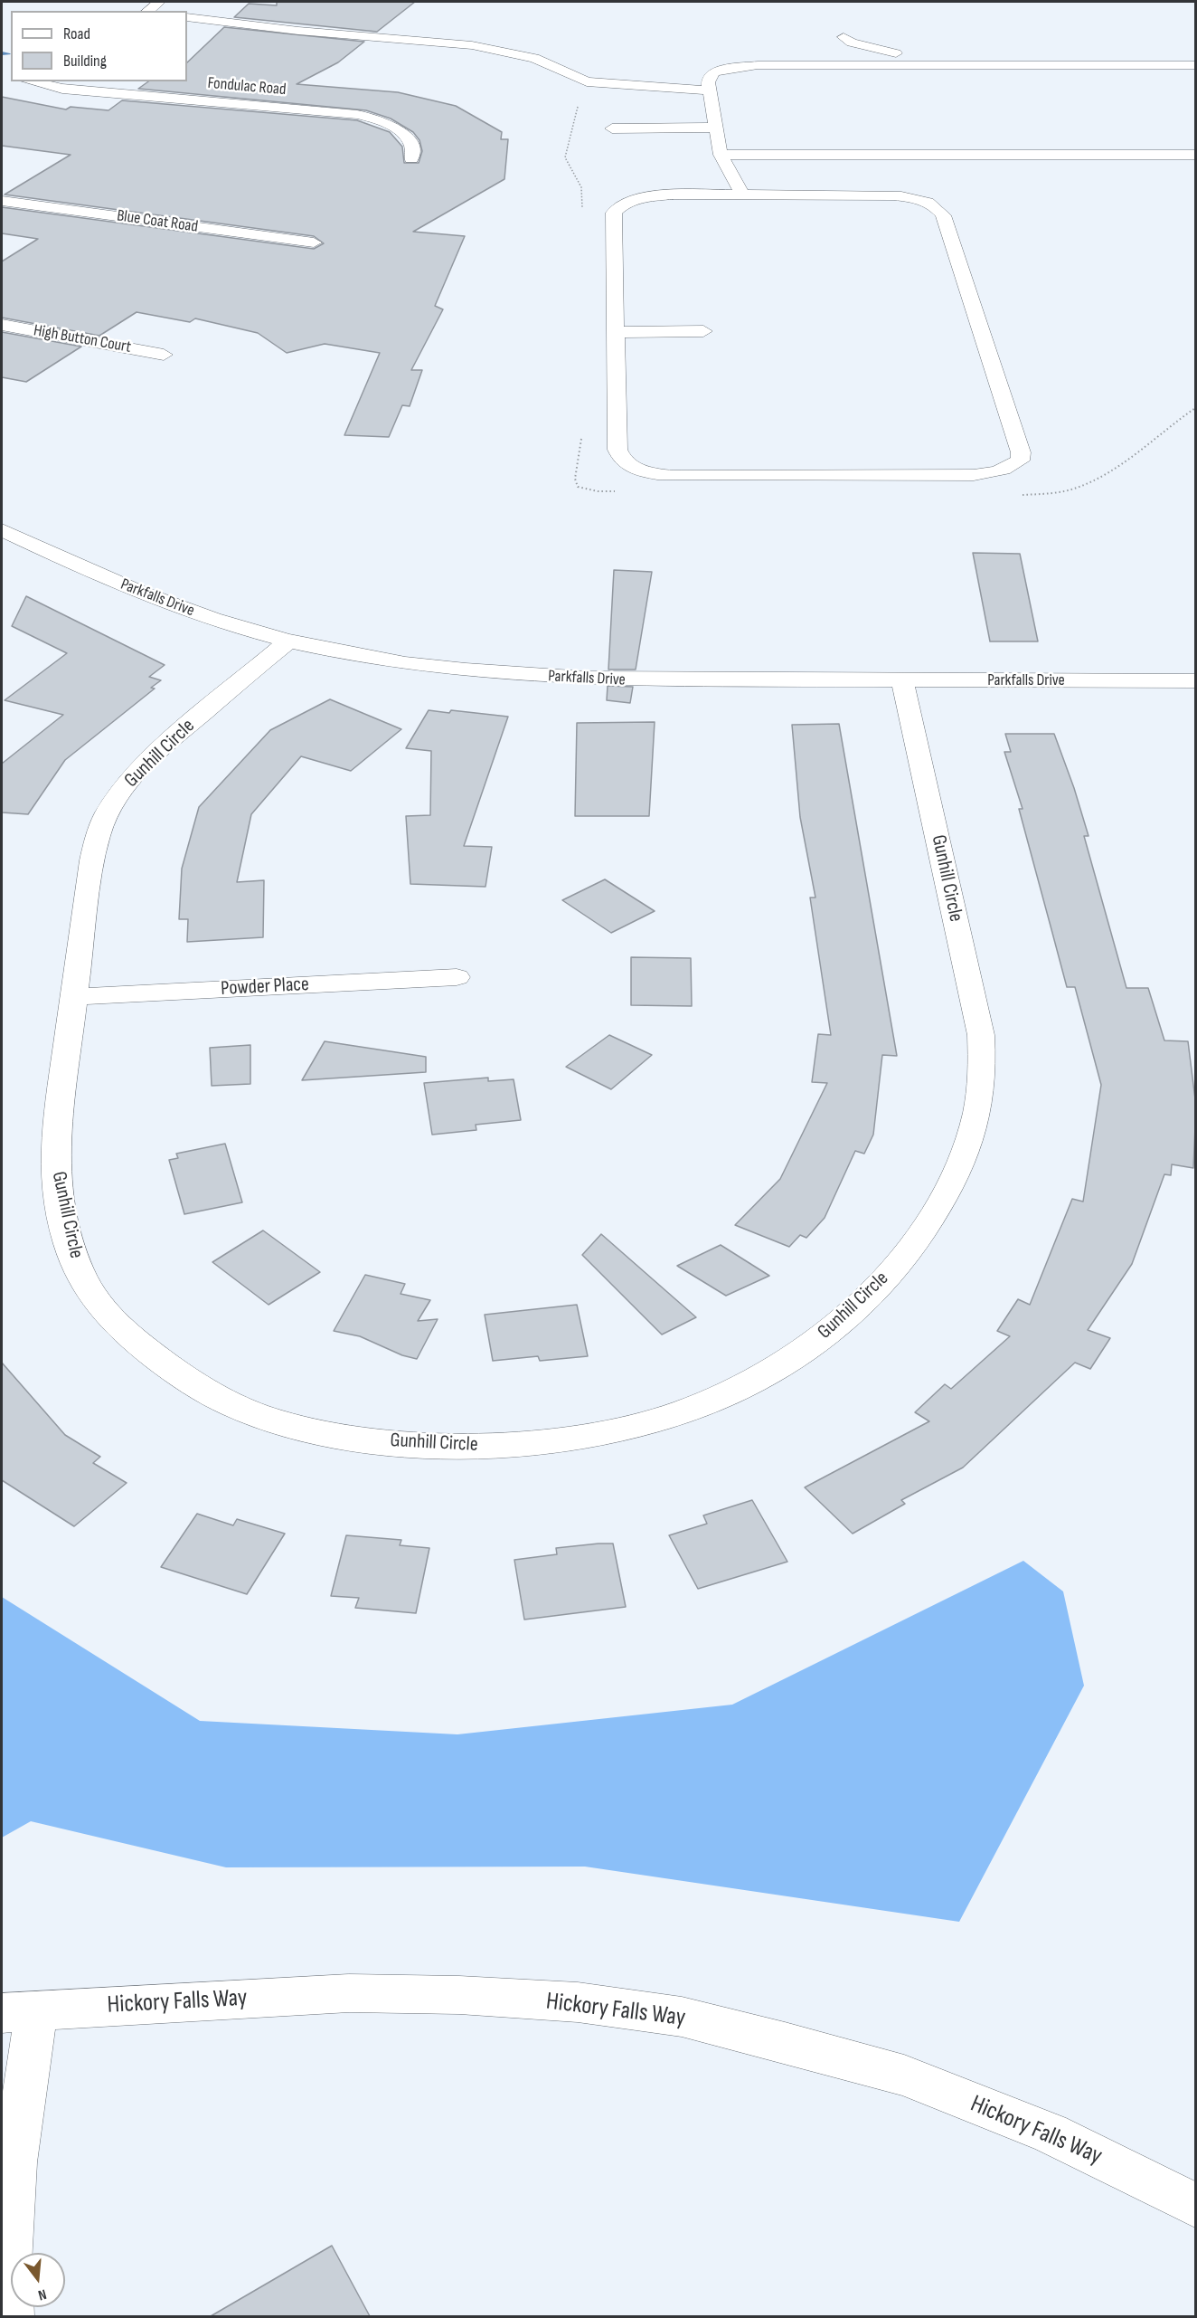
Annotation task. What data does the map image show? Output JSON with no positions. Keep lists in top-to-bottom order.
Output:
{
  "streets": {
    "street": [
      "Fondulac Road",
      "Blue Coat Road",
      "High Button Court",
      "Parkfalls Drive",
      "Gunhill Circle",
      "Powder Place",
      "Hickory Falls Way"
    ]
  },
  "crossings": [
    ["Parkfalls Drive", "Gunhill Circle"],
    ["Gunhill Circle", "Powder Place"]
  ],
  "legend": ["Road", "Building"],
  "north": "bottom"
}
